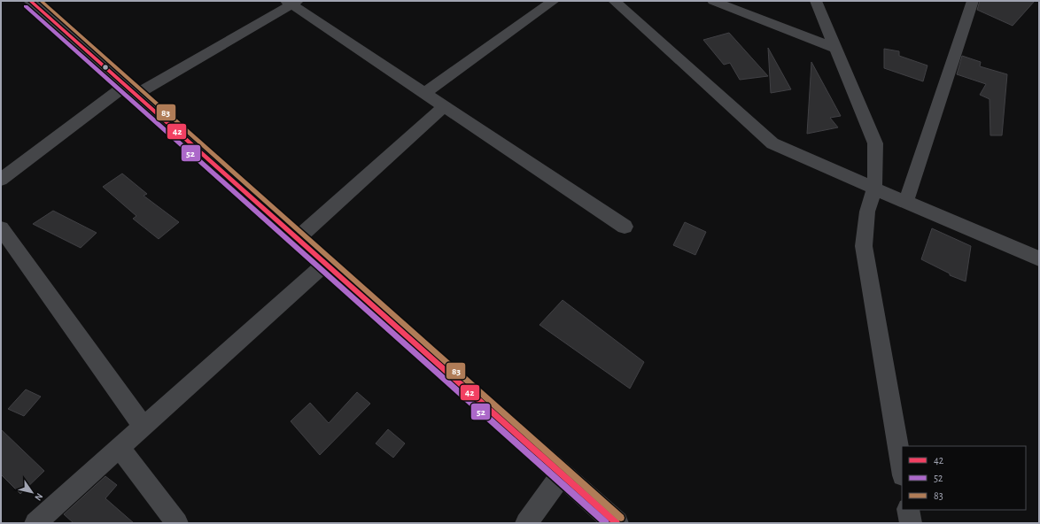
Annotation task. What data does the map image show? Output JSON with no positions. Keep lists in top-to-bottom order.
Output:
{
  "lines": ["transit line 42", "transit line 83", "transit line 52"],
  "legend": ["42", "52", "83"],
  "north": "bottom right"
}
